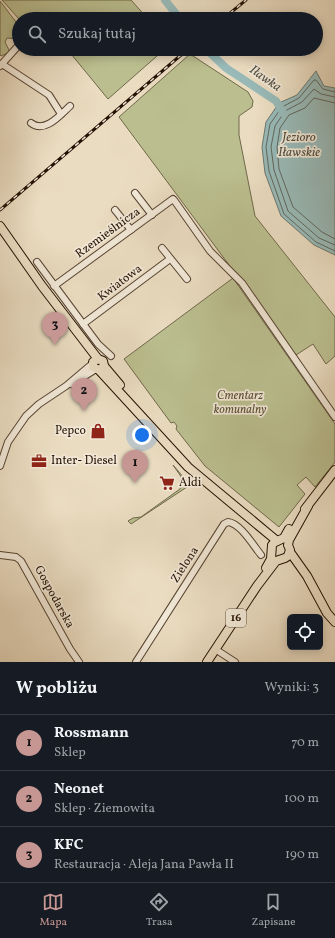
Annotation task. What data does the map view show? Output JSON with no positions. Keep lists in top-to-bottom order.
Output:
{
  "streets": {
    "main road": ["16"],
    "street": [
      "Rzemieślnicza",
      "Kwiatowa",
      "Zielona",
      "Gospodarska"
    ]
  },
  "water": ["Iławka", "Jezioro Iławskie"],
  "parks": ["Cmentarz komunalny"],
  "places": {
    "shop": ["Pepco"],
    "office": ["Inter- Diesel"],
    "supermarket": ["Aldi"]
  },
  "page": {
    "search": "Szukaj tutaj",
    "pins": ["3", "2", "1"],
    "heading": ["W pobliżu", "Wyniki: 3"],
    "list": [
      {
        "mark": "1",
        "name": "Rossmann",
        "note": "Sklep",
        "value": "70 m"
      },
      {
        "mark": "2",
        "name": "Neonet",
        "note": "Sklep · Ziemowita",
        "value": "100 m"
      },
      {
        "mark": "3",
        "name": "KFC",
        "note": "Restauracja · Aleja Jana Pawła II",
        "value": "190 m"
      }
    ],
    "nav": ["Mapa", "Trasa", "Zapisane"]
  }
}
